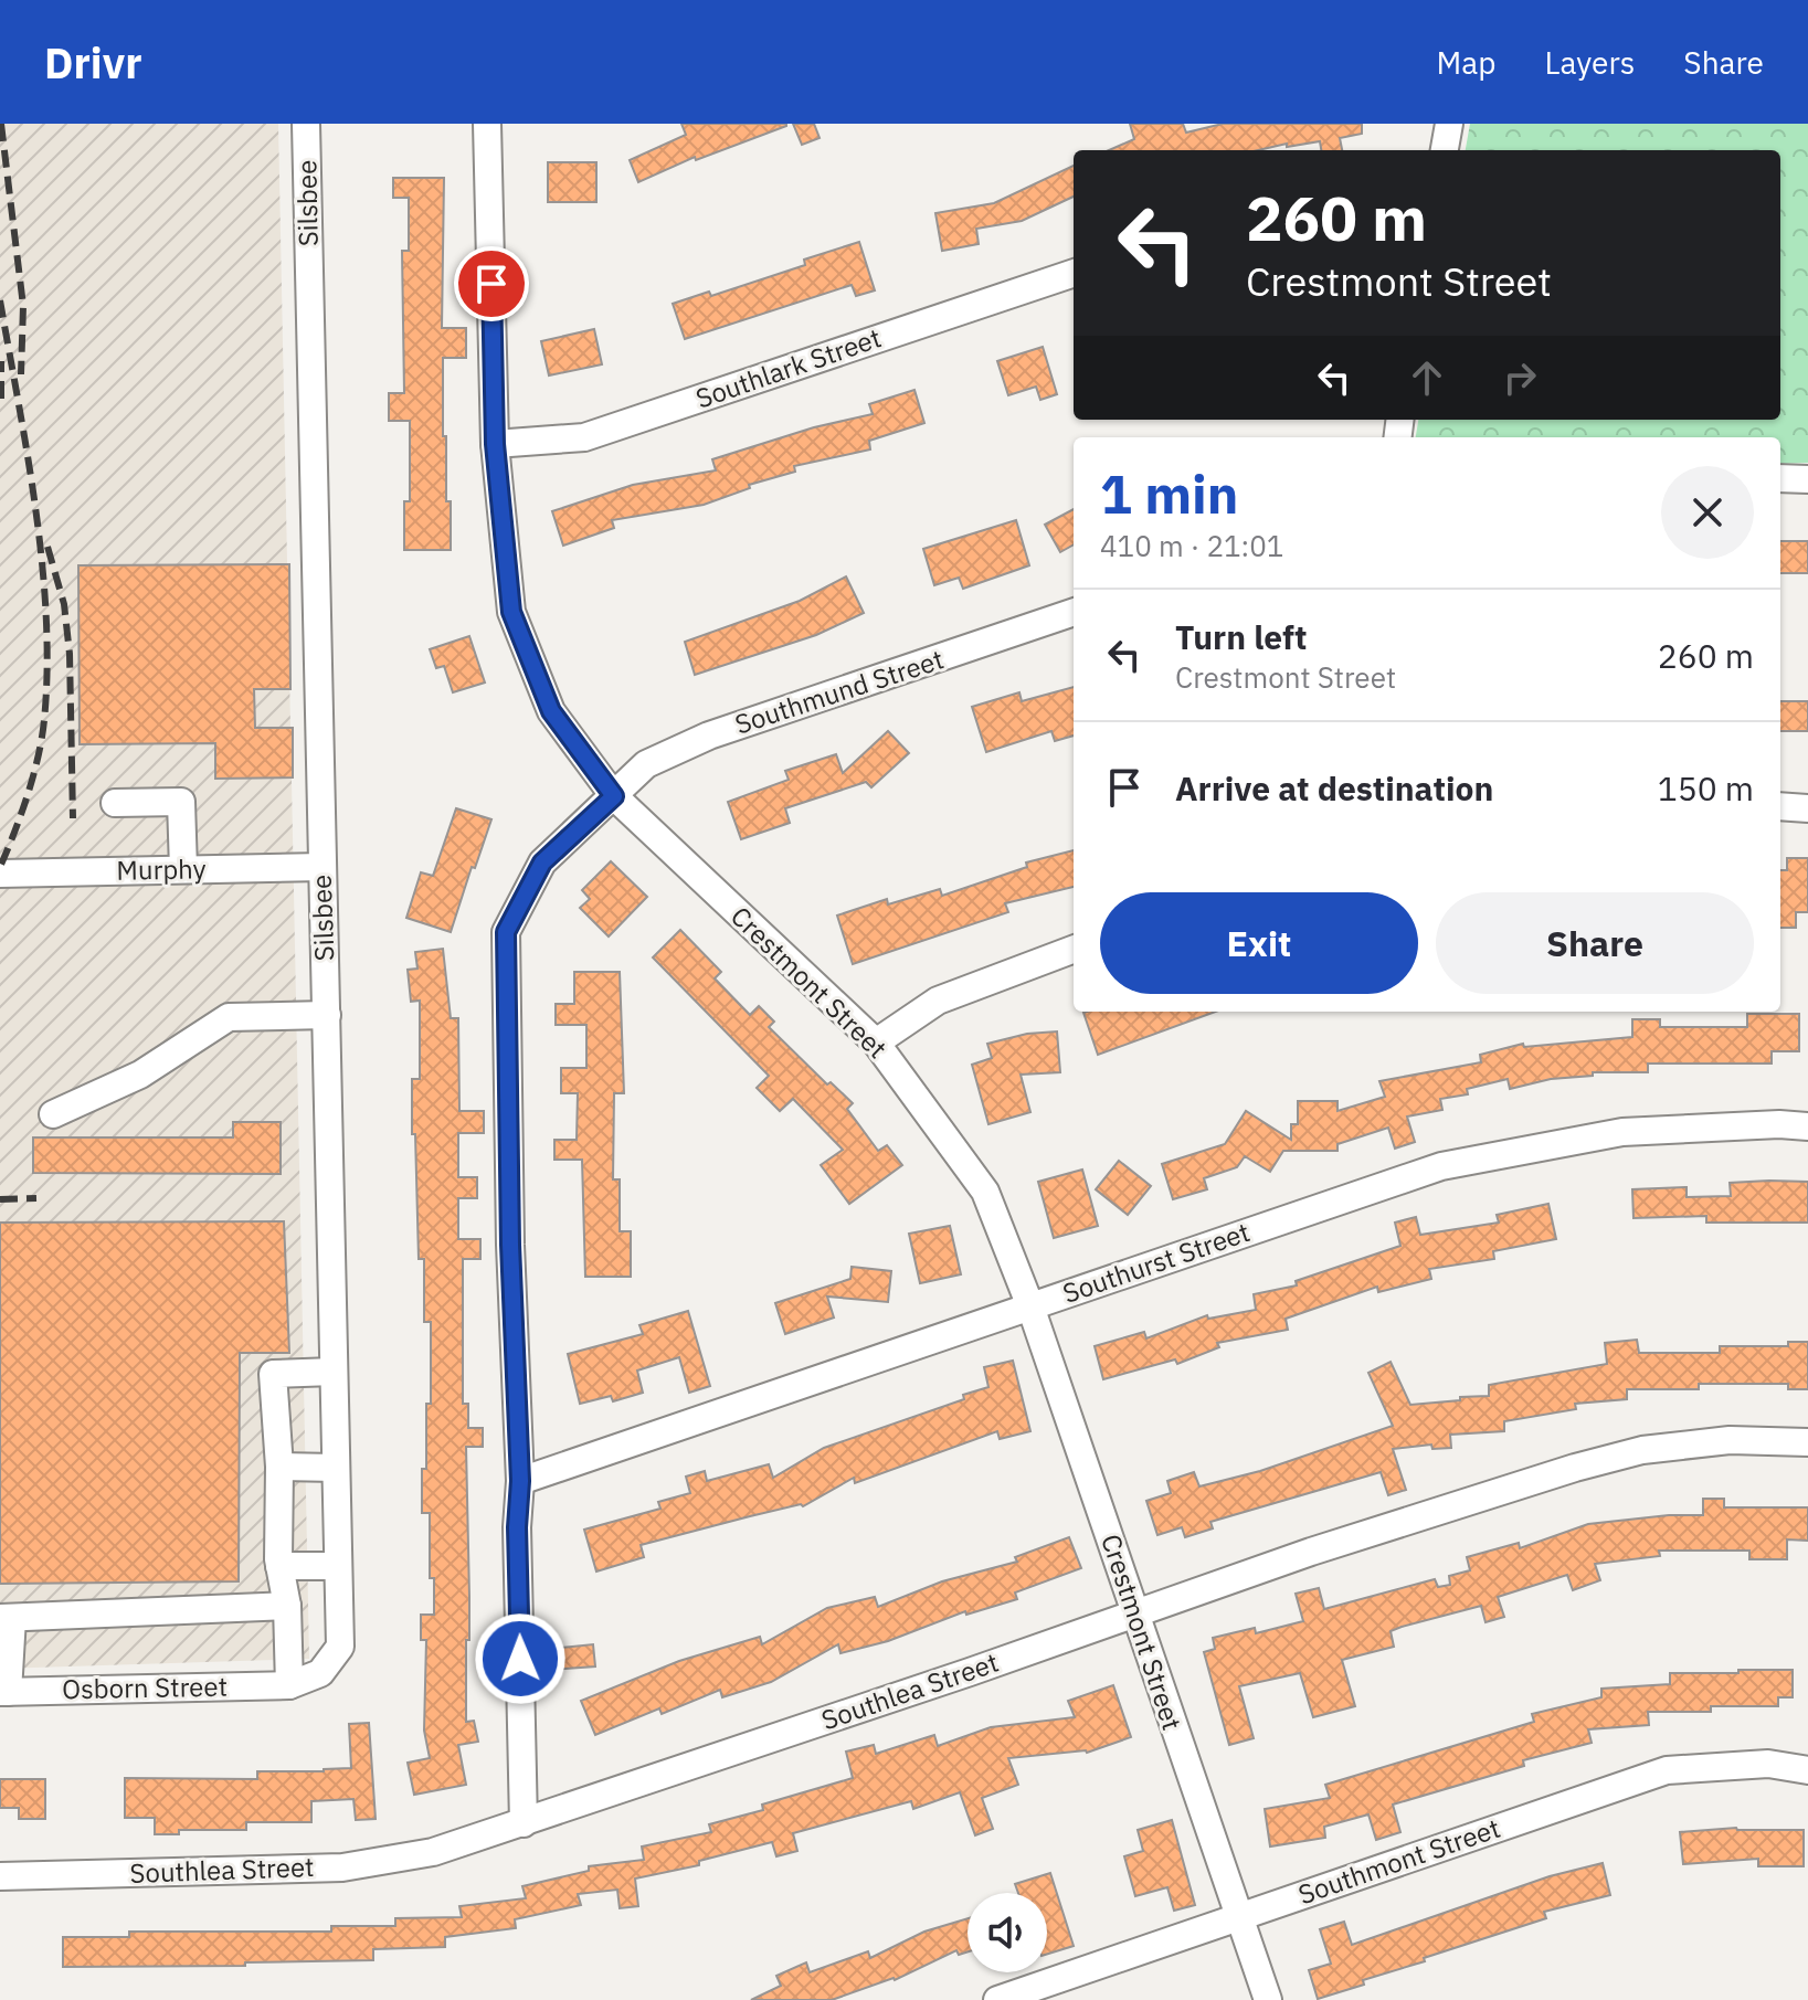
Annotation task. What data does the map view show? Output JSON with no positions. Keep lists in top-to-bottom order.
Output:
{
  "streets": {
    "street": [
      "Silsbee",
      "Southlark Street",
      "Southmund Street",
      "Murphy",
      "Crestmont Street",
      "Southurst Street",
      "Osborn Street",
      "Southlea Street",
      "Southmont Street"
    ]
  },
  "crossings": [
    ["Silsbee", "Murphy"],
    ["Silsbee", "Osborn Street"],
    ["Southlark Street", "Crestmont Street"],
    ["Southmund Street", "Crestmont Street"],
    ["Southmund Street", "Southurst Street"],
    ["Southmund Street", "Southlea Street"],
    ["Crestmont Street", "Southurst Street"],
    ["Crestmont Street", "Southlea Street"],
    ["Crestmont Street", "Southmont Street"]
  ],
  "page": {
    "header": "Drivr",
    "nav": ["Map", "Layers", "Share"],
    "turn": ["260 m", "Crestmont Street"],
    "heading": ["1 min", "410 m · 21:01"],
    "list": [
      {
        "name": "Turn left",
        "note": "Crestmont Street",
        "value": "260 m"
      },
      {
        "name": "Arrive at destination",
        "value": "150 m"
      }
    ],
    "buttons": ["Exit", "Share"]
  }
}
